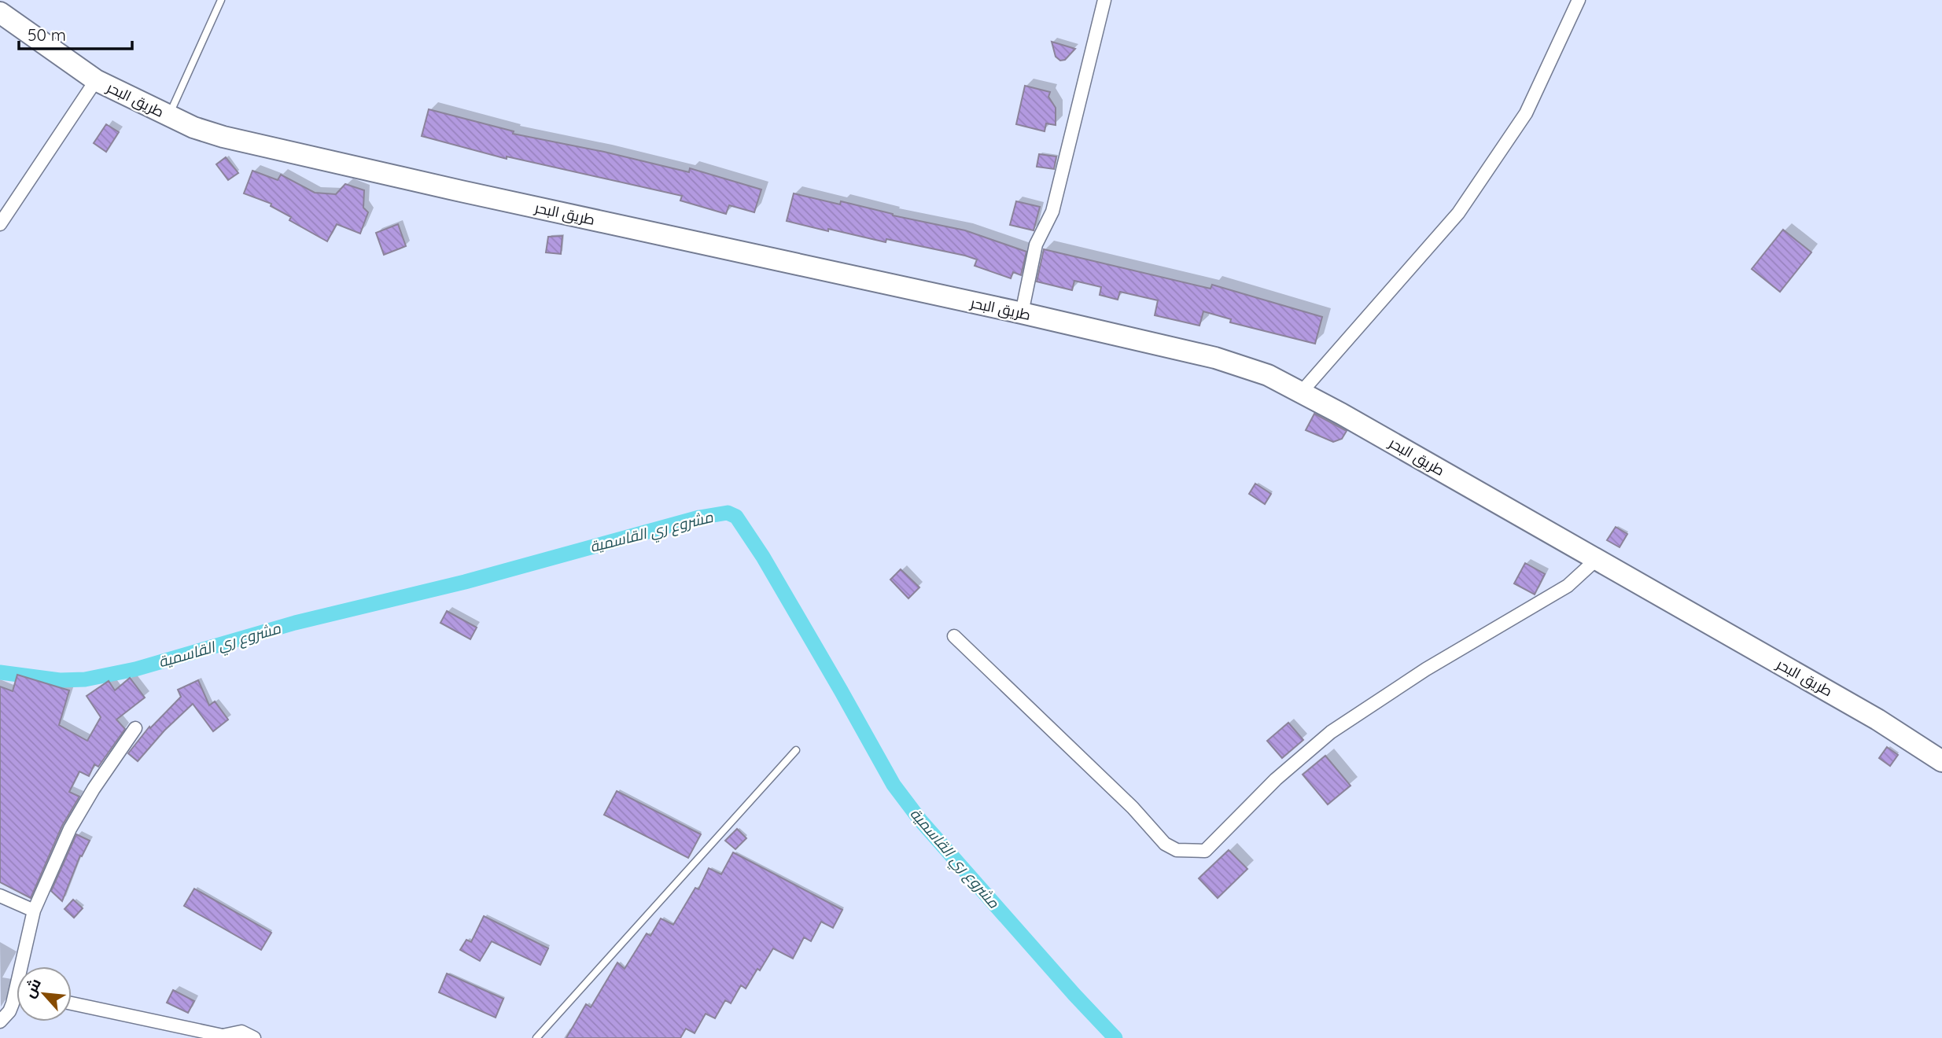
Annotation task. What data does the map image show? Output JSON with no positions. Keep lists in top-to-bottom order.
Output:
{
  "streets": {
    "highway": ["طريق البحر"]
  },
  "water": ["مشروع ري القاسمية"],
  "scale_bar": "50 m",
  "north": "top left"
}
